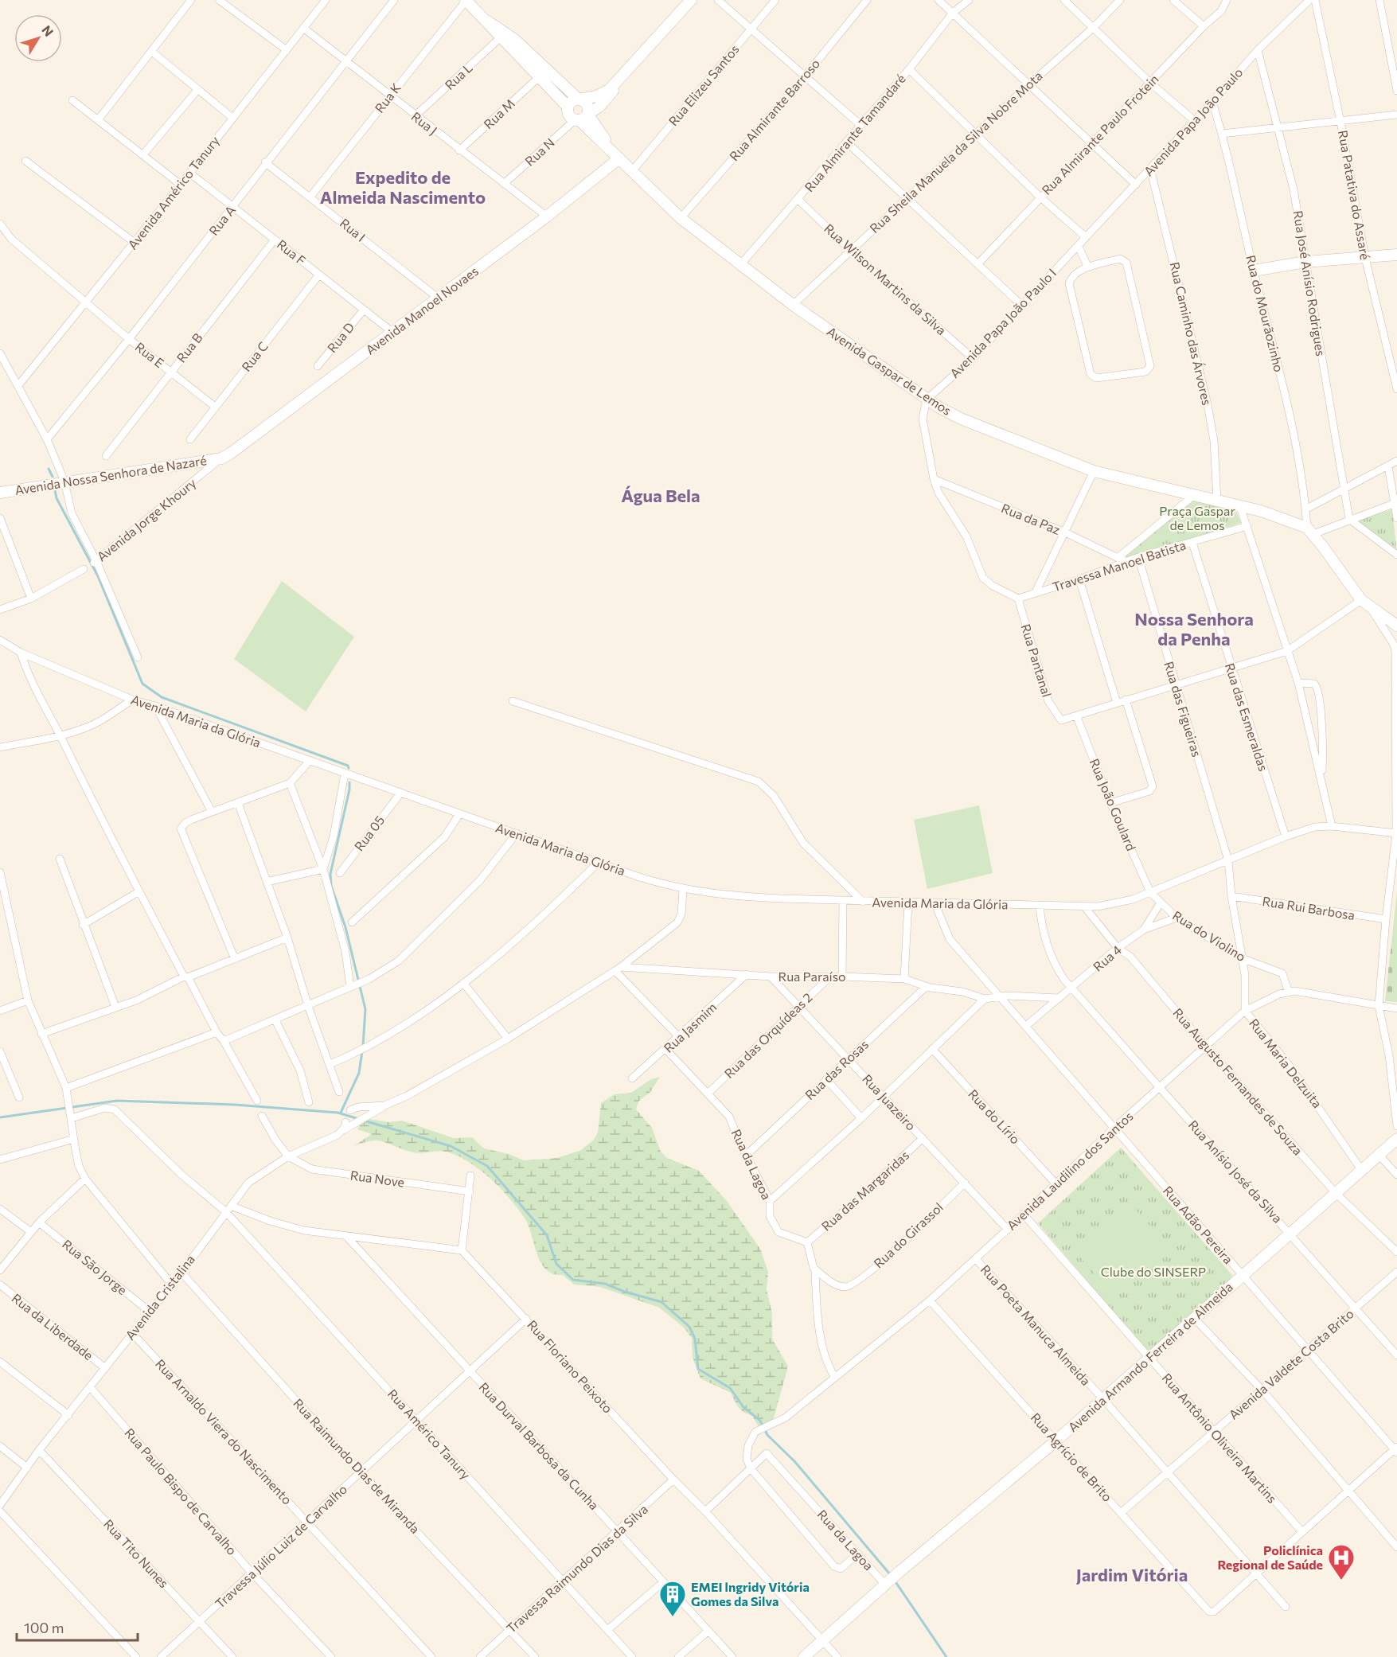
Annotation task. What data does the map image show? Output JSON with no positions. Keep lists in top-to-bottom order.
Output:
{
  "streets": {
    "street": [
      "Rua L",
      "Rua Elizeu Santos",
      "Rua K",
      "Rua Almirante Barroso",
      "Rua M",
      "Avenida Papa João Paulo",
      "Rua J",
      "Rua Almirante Tamandaré",
      "Rua Almirante Paulo Frotein",
      "Rua N",
      "Rua Sheila Manuela da Silva Nobre Mota",
      "Avenida Américo Tanury",
      "Rua Patativa do Assaré",
      "Rua A",
      "Rua I",
      "Rua F",
      "Rua Wilson Martins da Silva",
      "Rua José Anísio Rodrigues",
      "Avenida Manoel Novaes",
      "Rua do Mourãozinho",
      "Avenida Papa João Paulo I",
      "Rua Caminho das Árvores",
      "Rua D",
      "Rua B",
      "Rua E",
      "Rua C",
      "Avenida Gaspar de Lemos",
      "Avenida Nossa Senhora de Nazaré",
      "Rua da Paz",
      "Avenida Jorge Khoury",
      "Travessa Manoel Batista",
      "Rua Pantanal",
      "Rua das Figueiras",
      "Rua das Esmeraldas",
      "Avenida Maria da Glória",
      "Rua João Goulard",
      "Rua 05",
      "Rua Rui Barbosa",
      "Rua do Violino",
      "Rua 4",
      "Rua Paraíso",
      "Rua Jasmim",
      "Rua das Orquídeas 2",
      "Rua Maria Delzuita",
      "Rua das Rosas",
      "Rua Augusto Fernandes de Souza",
      "Rua Juazeiro",
      "Rua do Lírio",
      "Rua da Lagoa",
      "Avenida Laudilino dos Santos",
      "Rua Anísio José da Silva",
      "Rua Nove",
      "Rua das Margaridas",
      "Rua Adão Pereira",
      "Rua do Girassol",
      "Rua São Jorge",
      "Avenida Cristalina",
      "Rua Poeta Manuca Almeida",
      "Rua da Liberdade",
      "Avenida Armando Ferreira de Almeida",
      "Avenida Valdete Costa Brito",
      "Rua Floriano Peixoto",
      "Rua Arnaldo Viera do Nascimento",
      "Rua Américo Tanury",
      "Rua Antônio Oliveira Martins",
      "Rua Durval Barbosa da Cunha",
      "Rua Agrício de Brito",
      "Rua Raimundo Dias de Miranda",
      "Rua Paulo Bispo de Carvalho",
      "Travessa Júlio Luiz de Carvalho",
      "Rua Tito Nunes",
      "Travessa Raimundo Dias da Silva"
    ]
  },
  "crossings": [
    ["Rua L", "Rua J"],
    ["Rua Elizeu Santos", "Avenida Gaspar de Lemos"],
    ["Rua K", "Rua J"],
    ["Rua K", "Rua I"],
    ["Rua Almirante Barroso", "Avenida Gaspar de Lemos"],
    ["Rua M", "Rua J"],
    ["Avenida Papa João Paulo", "Rua José Anísio Rodrigues"],
    ["Avenida Papa João Paulo", "Rua do Mourãozinho"],
    ["Avenida Papa João Paulo", "Avenida Papa João Paulo I"],
    ["Avenida Papa João Paulo", "Rua Caminho das Árvores"],
    ["Rua J", "Rua N"],
    ["Rua J", "Avenida Américo Tanury"],
    ["Rua J", "Rua A"],
    ["Rua J", "Avenida Manoel Novaes"],
    ["Rua Almirante Tamandaré", "Rua Wilson Martins da Silva"],
    ["Rua Almirante Tamandaré", "Avenida Gaspar de Lemos"],
    ["Rua N", "Avenida Gaspar de Lemos"],
    ["Rua Sheila Manuela da Silva Nobre Mota", "Rua Wilson Martins da Silva"],
    ["Rua Sheila Manuela da Silva Nobre Mota", "Avenida Gaspar de Lemos"],
    ["Avenida Américo Tanury", "Rua F"],
    ["Avenida Américo Tanury", "Rua E"],
    ["Rua A", "Rua I"],
    ["Rua A", "Rua F"],
    ["Rua A", "Rua E"],
    ["Rua I", "Avenida Manoel Novaes"],
    ["Rua F", "Avenida Manoel Novaes"],
    ["Rua F", "Rua D"],
    ["Rua F", "Rua B"],
    ["Rua F", "Rua C"],
    ["Rua Wilson Martins da Silva", "Avenida Papa João Paulo I"],
    ["Avenida Manoel Novaes", "Avenida Gaspar de Lemos"],
    ["Avenida Manoel Novaes", "Avenida Nossa Senhora de Nazaré"],
    ["Avenida Manoel Novaes", "Avenida Jorge Khoury"],
    ["Rua do Mourãozinho", "Avenida Gaspar de Lemos"],
    ["Avenida Papa João Paulo I", "Avenida Gaspar de Lemos"],
    ["Rua Caminho das Árvores", "Avenida Gaspar de Lemos"],
    ["Rua B", "Rua E"],
    ["Rua E", "Rua C"],
    ["Avenida Nossa Senhora de Nazaré", "Avenida Jorge Khoury"],
    ["Rua da Paz", "Travessa Manoel Batista"],
    ["Travessa Manoel Batista", "Rua Pantanal"],
    ["Travessa Manoel Batista", "Rua das Figueiras"],
    ["Travessa Manoel Batista", "Rua das Esmeraldas"],
    ["Rua Pantanal", "Rua João Goulard"],
    ["Rua das Figueiras", "Avenida Maria da Glória"],
    ["Rua das Figueiras", "Rua Maria Delzuita"],
    ["Rua das Esmeraldas", "Avenida Maria da Glória"],
    ["Avenida Maria da Glória", "Rua João Goulard"],
    ["Avenida Maria da Glória", "Rua 05"],
    ["Avenida Maria da Glória", "Rua do Violino"],
    ["Avenida Maria da Glória", "Rua Maria Delzuita"],
    ["Avenida Maria da Glória", "Rua Augusto Fernandes de Souza"],
    ["Avenida Maria da Glória", "Rua Anísio José da Silva"],
    ["Avenida Maria da Glória", "Rua Adão Pereira"],
    ["Rua João Goulard", "Rua do Violino"],
    ["Rua Rui Barbosa", "Rua Maria Delzuita"],
    ["Rua do Violino", "Rua 4"],
    ["Rua do Violino", "Rua Maria Delzuita"],
    ["Rua do Violino", "Avenida Laudilino dos Santos"],
    ["Rua 4", "Rua Augusto Fernandes de Souza"],
    ["Rua 4", "Rua Anísio José da Silva"],
    ["Rua Paraíso", "Rua Jasmim"],
    ["Rua Paraíso", "Rua das Orquídeas 2"],
    ["Rua Paraíso", "Rua das Rosas"],
    ["Rua Paraíso", "Rua Juazeiro"],
    ["Rua Paraíso", "Rua Adão Pereira"],
    ["Rua Jasmim", "Rua da Lagoa"],
    ["Rua das Orquídeas 2", "Rua Juazeiro"],
    ["Rua das Orquídeas 2", "Rua da Lagoa"],
    ["Rua Maria Delzuita", "Avenida Laudilino dos Santos"],
    ["Rua Maria Delzuita", "Avenida Armando Ferreira de Almeida"],
    ["Rua das Rosas", "Rua Juazeiro"],
    ["Rua das Rosas", "Rua da Lagoa"],
    ["Rua Augusto Fernandes de Souza", "Avenida Laudilino dos Santos"],
    ["Rua Augusto Fernandes de Souza", "Avenida Armando Ferreira de Almeida"],
    ["Rua Juazeiro", "Avenida Laudilino dos Santos"],
    ["Rua Juazeiro", "Rua das Margaridas"],
    ["Rua Juazeiro", "Rua do Girassol"],
    ["Rua do Lírio", "Avenida Laudilino dos Santos"],
    ["Rua da Lagoa", "Avenida Laudilino dos Santos"],
    ["Rua da Lagoa", "Rua das Margaridas"],
    ["Rua da Lagoa", "Avenida Armando Ferreira de Almeida"],
    ["Avenida Laudilino dos Santos", "Rua Anísio José da Silva"],
    ["Avenida Laudilino dos Santos", "Rua Adão Pereira"],
    ["Avenida Laudilino dos Santos", "Rua Poeta Manuca Almeida"],
    ["Avenida Laudilino dos Santos", "Rua Antônio Oliveira Martins"],
    ["Avenida Laudilino dos Santos", "Rua Agrício de Brito"],
    ["Rua Anísio José da Silva", "Avenida Armando Ferreira de Almeida"],
    ["Rua Anísio José da Silva", "Avenida Valdete Costa Brito"],
    ["Rua Nove", "Avenida Cristalina"],
    ["Rua Adão Pereira", "Avenida Armando Ferreira de Almeida"],
    ["Rua Adão Pereira", "Avenida Valdete Costa Brito"],
    ["Rua São Jorge", "Avenida Cristalina"],
    ["Avenida Cristalina", "Rua da Liberdade"],
    ["Avenida Cristalina", "Rua Arnaldo Viera do Nascimento"],
    ["Avenida Cristalina", "Rua Américo Tanury"],
    ["Avenida Cristalina", "Rua Raimundo Dias de Miranda"],
    ["Avenida Cristalina", "Rua Paulo Bispo de Carvalho"],
    ["Avenida Cristalina", "Rua Tito Nunes"],
    ["Rua Poeta Manuca Almeida", "Avenida Armando Ferreira de Almeida"],
    ["Rua Poeta Manuca Almeida", "Avenida Valdete Costa Brito"],
    ["Rua Poeta Manuca Almeida", "Rua Agrício de Brito"],
    ["Avenida Armando Ferreira de Almeida", "Rua Floriano Peixoto"],
    ["Avenida Armando Ferreira de Almeida", "Rua Antônio Oliveira Martins"],
    ["Avenida Armando Ferreira de Almeida", "Rua Agrício de Brito"],
    ["Avenida Valdete Costa Brito", "Rua Antônio Oliveira Martins"],
    ["Avenida Valdete Costa Brito", "Rua Agrício de Brito"],
    ["Rua Floriano Peixoto", "Travessa Júlio Luiz de Carvalho"],
    ["Rua Floriano Peixoto", "Travessa Raimundo Dias da Silva"],
    ["Rua Arnaldo Viera do Nascimento", "Travessa Júlio Luiz de Carvalho"],
    ["Rua Américo Tanury", "Travessa Júlio Luiz de Carvalho"],
    ["Rua Américo Tanury", "Travessa Raimundo Dias da Silva"],
    ["Rua Durval Barbosa da Cunha", "Travessa Júlio Luiz de Carvalho"],
    ["Rua Durval Barbosa da Cunha", "Travessa Raimundo Dias da Silva"],
    ["Rua Raimundo Dias de Miranda", "Travessa Júlio Luiz de Carvalho"],
    ["Rua Raimundo Dias de Miranda", "Travessa Raimundo Dias da Silva"],
    ["Rua Paulo Bispo de Carvalho", "Travessa Júlio Luiz de Carvalho"],
    ["Travessa Júlio Luiz de Carvalho", "Rua Tito Nunes"]
  ],
  "districts": [
    "Expedito de Almeida Nascimento",
    "Água Bela",
    "Nossa Senhora da Penha",
    "Jardim Vitória"
  ],
  "parks": ["Praça Gaspar de Lemos", "Clube do SINSERP"],
  "places": {
    "hospital": ["Policlínica Regional de Saúde"],
    "building": ["EMEI lngridy Vitória Gomes da Silva"]
  },
  "scale_bar": "100 m",
  "north": "top right"
}
